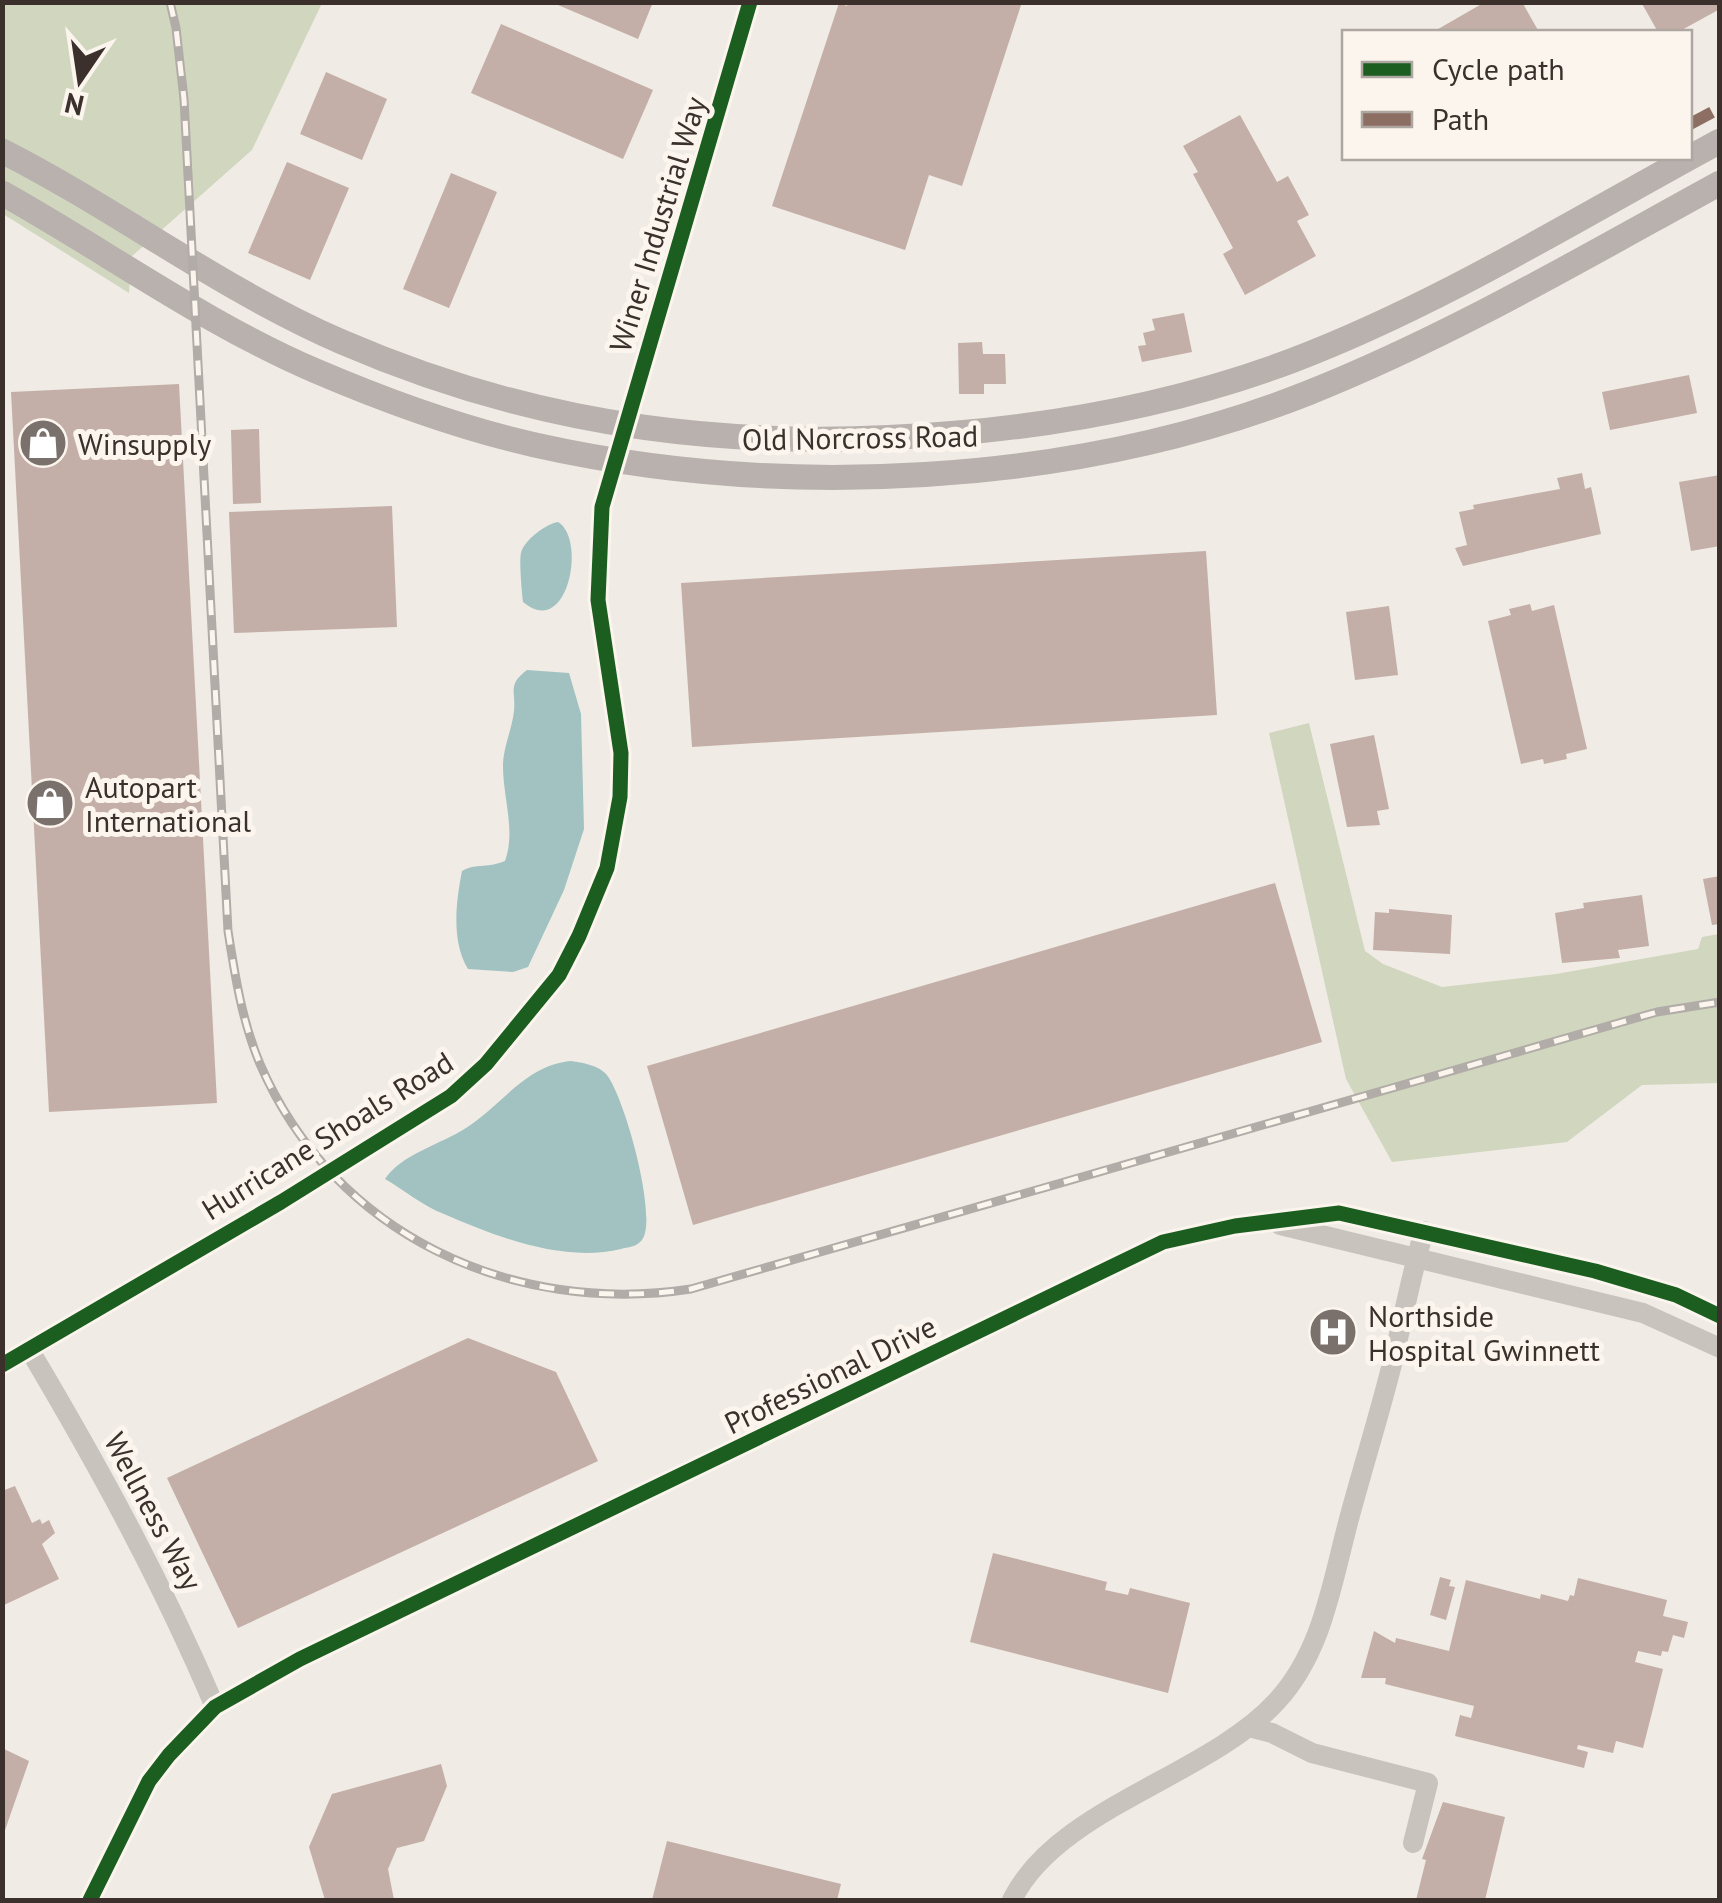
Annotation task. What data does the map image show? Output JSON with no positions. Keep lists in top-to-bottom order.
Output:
{
  "streets": {
    "main road": ["Old Norcross Road"],
    "street": [
      "Winer Industrial Way",
      "Hurricane Shoals Road",
      "Professional Drive",
      "Wellness Way"
    ]
  },
  "crossings": [
    ["Winer Industrial Way", "Old Norcross Road"],
    ["Winer Industrial Way", "Hurricane Shoals Road"],
    ["Old Norcross Road", "Hurricane Shoals Road"],
    ["Hurricane Shoals Road", "Wellness Way"],
    ["Professional Drive", "Wellness Way"]
  ],
  "places": {
    "shop": ["Winsupply", "Autopart International"],
    "hospital": ["Northside Hospital Gwinnett"]
  },
  "legend": ["Cycle path", "Path"],
  "north": "bottom"
}
